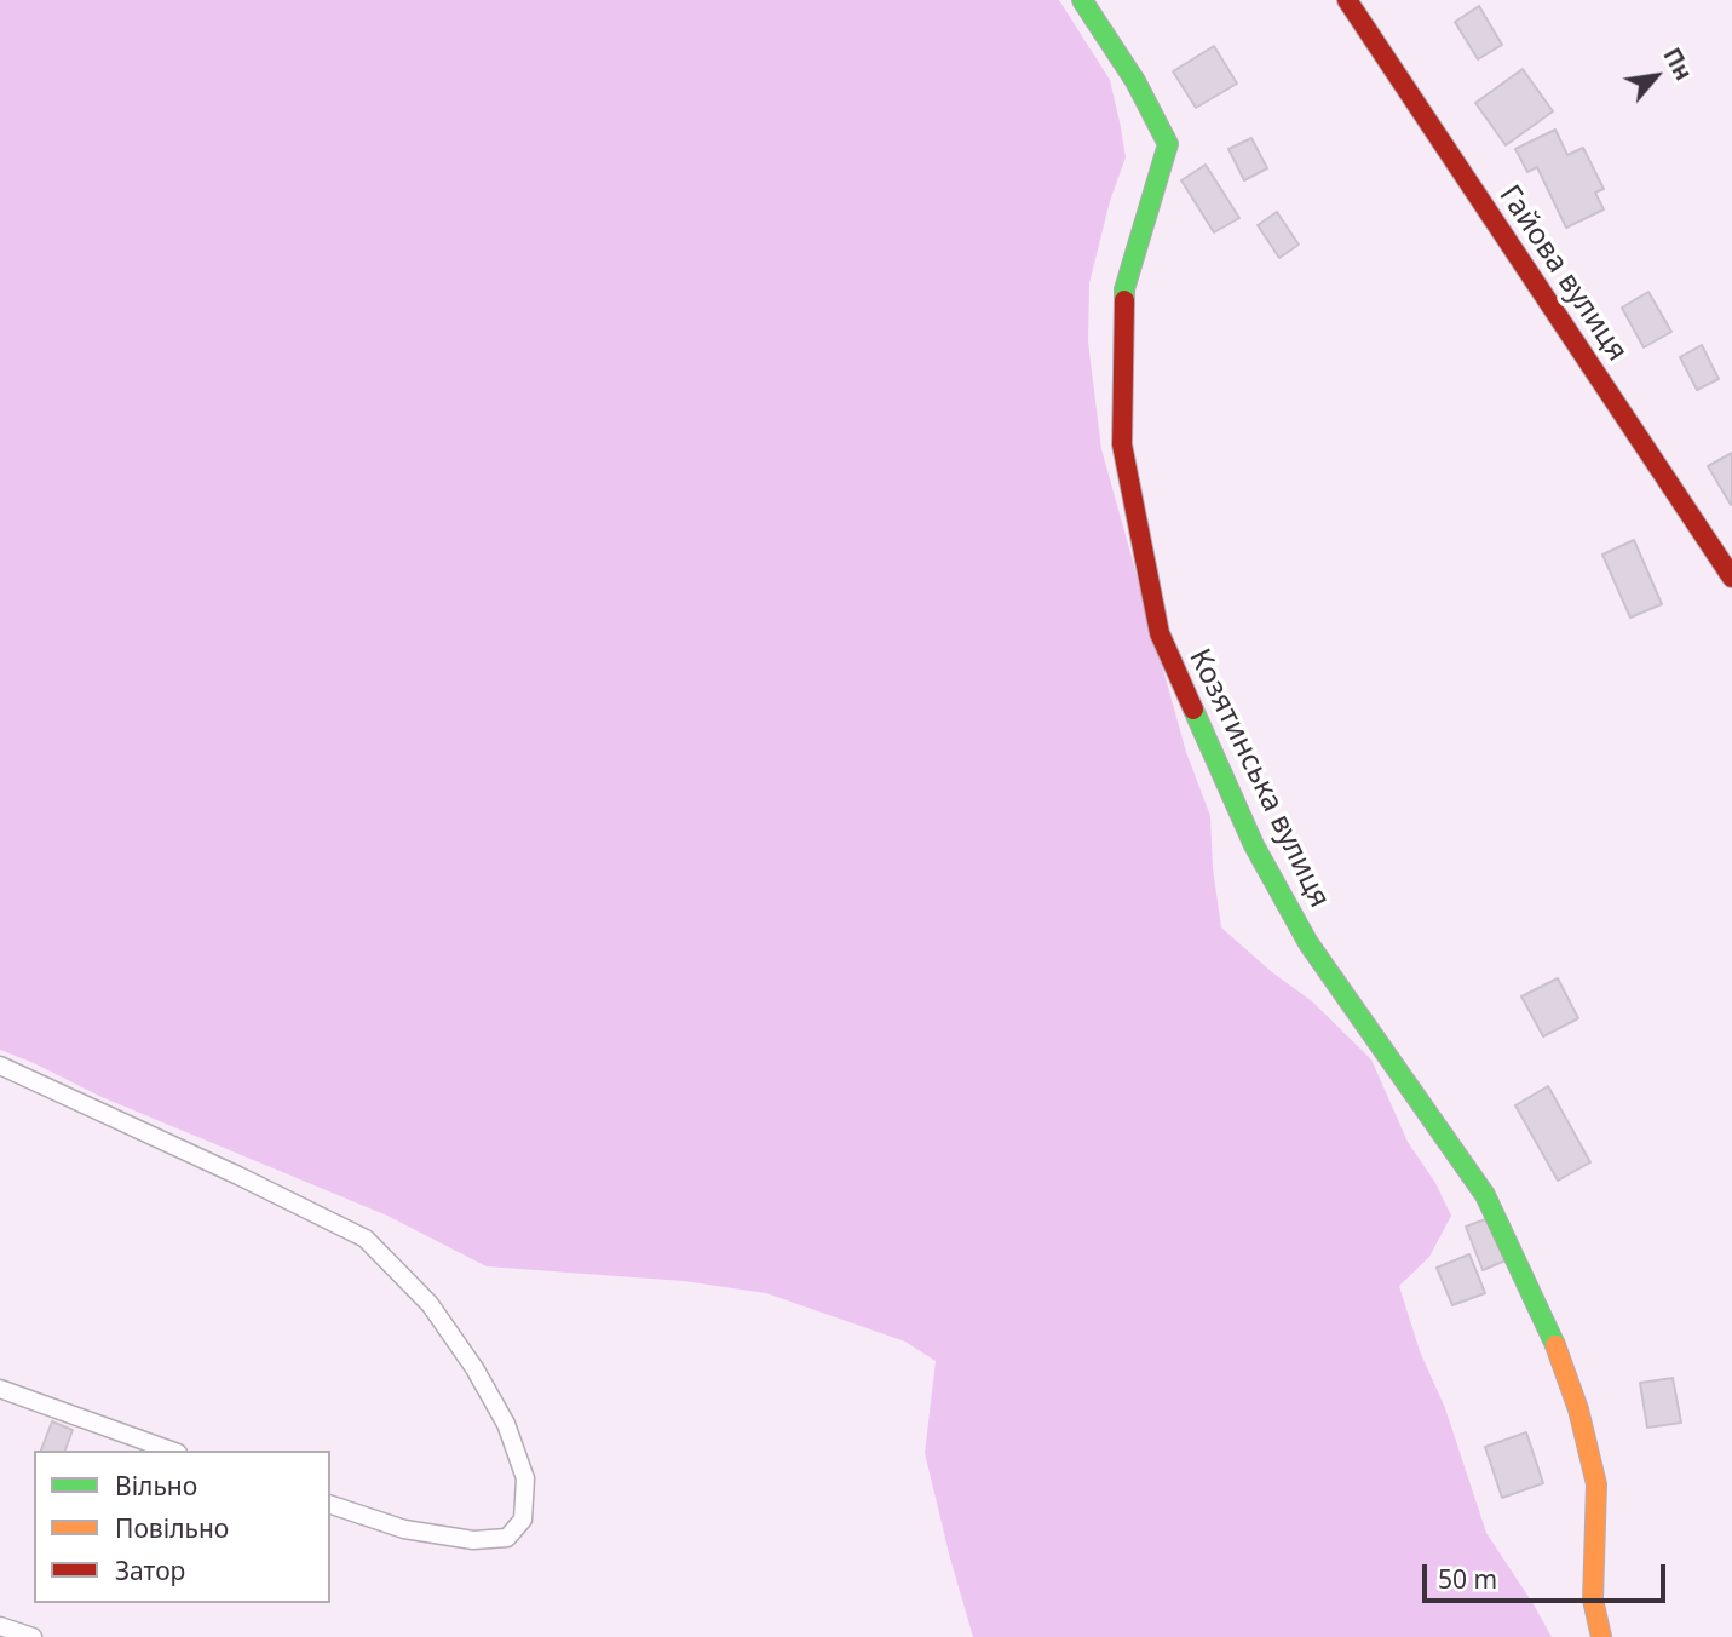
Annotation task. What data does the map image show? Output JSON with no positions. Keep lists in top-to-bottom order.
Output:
{
  "streets": {
    "street": ["Гайова вулиця", "Козятинська вулиця"]
  },
  "legend": ["Вільно", "Повільно", "Затор"],
  "scale_bar": "50 m",
  "north": "top right"
}
